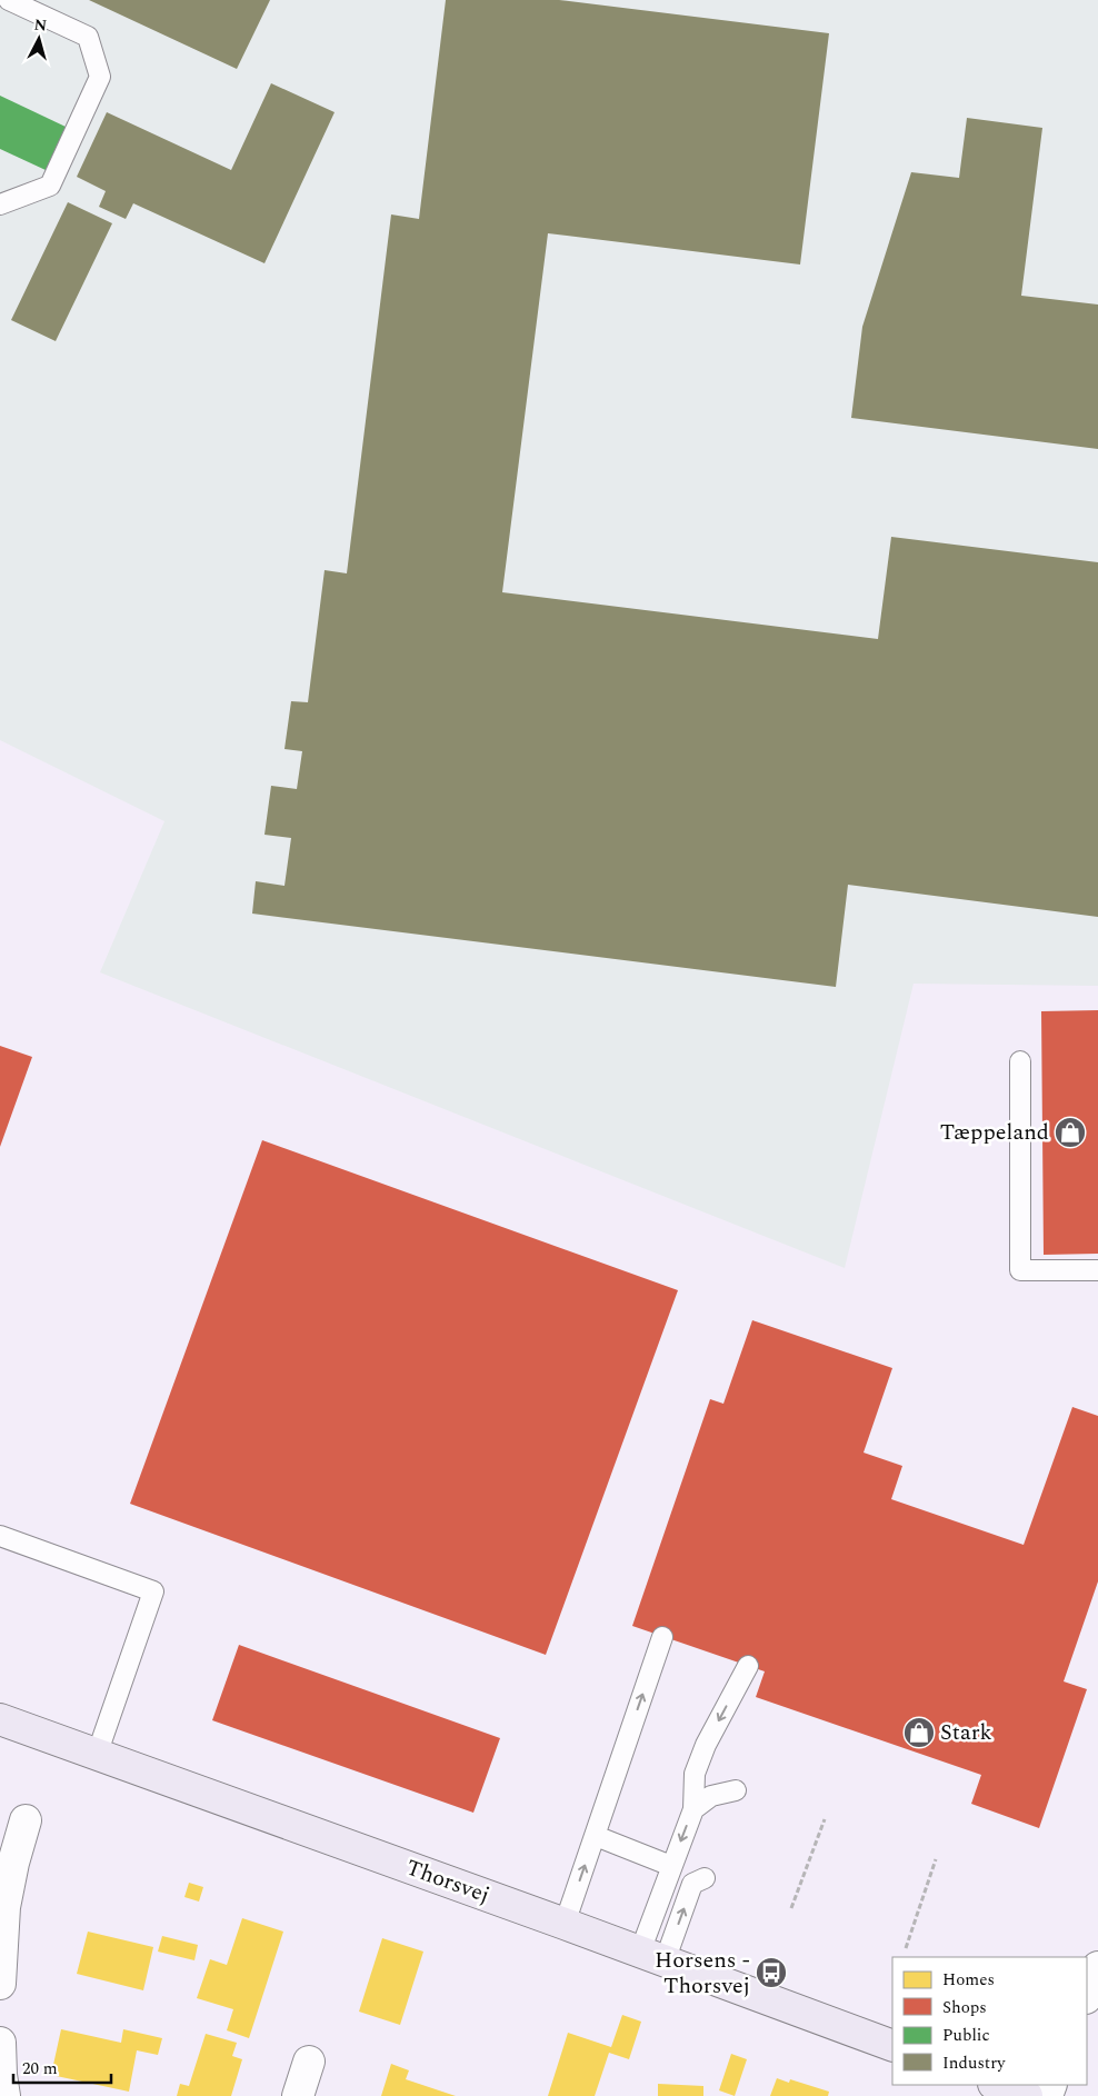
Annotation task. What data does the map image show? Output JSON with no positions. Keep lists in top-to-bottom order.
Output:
{
  "streets": {
    "street": ["Thorsvej"]
  },
  "places": {
    "shop": ["Tæppeland", "Stark"],
    "bus stop": ["Horsens - Thorsvej"]
  },
  "legend": [
    "Homes",
    "Shops",
    "Public",
    "Industry"
  ],
  "scale_bar": "20 m",
  "north": "top"
}
